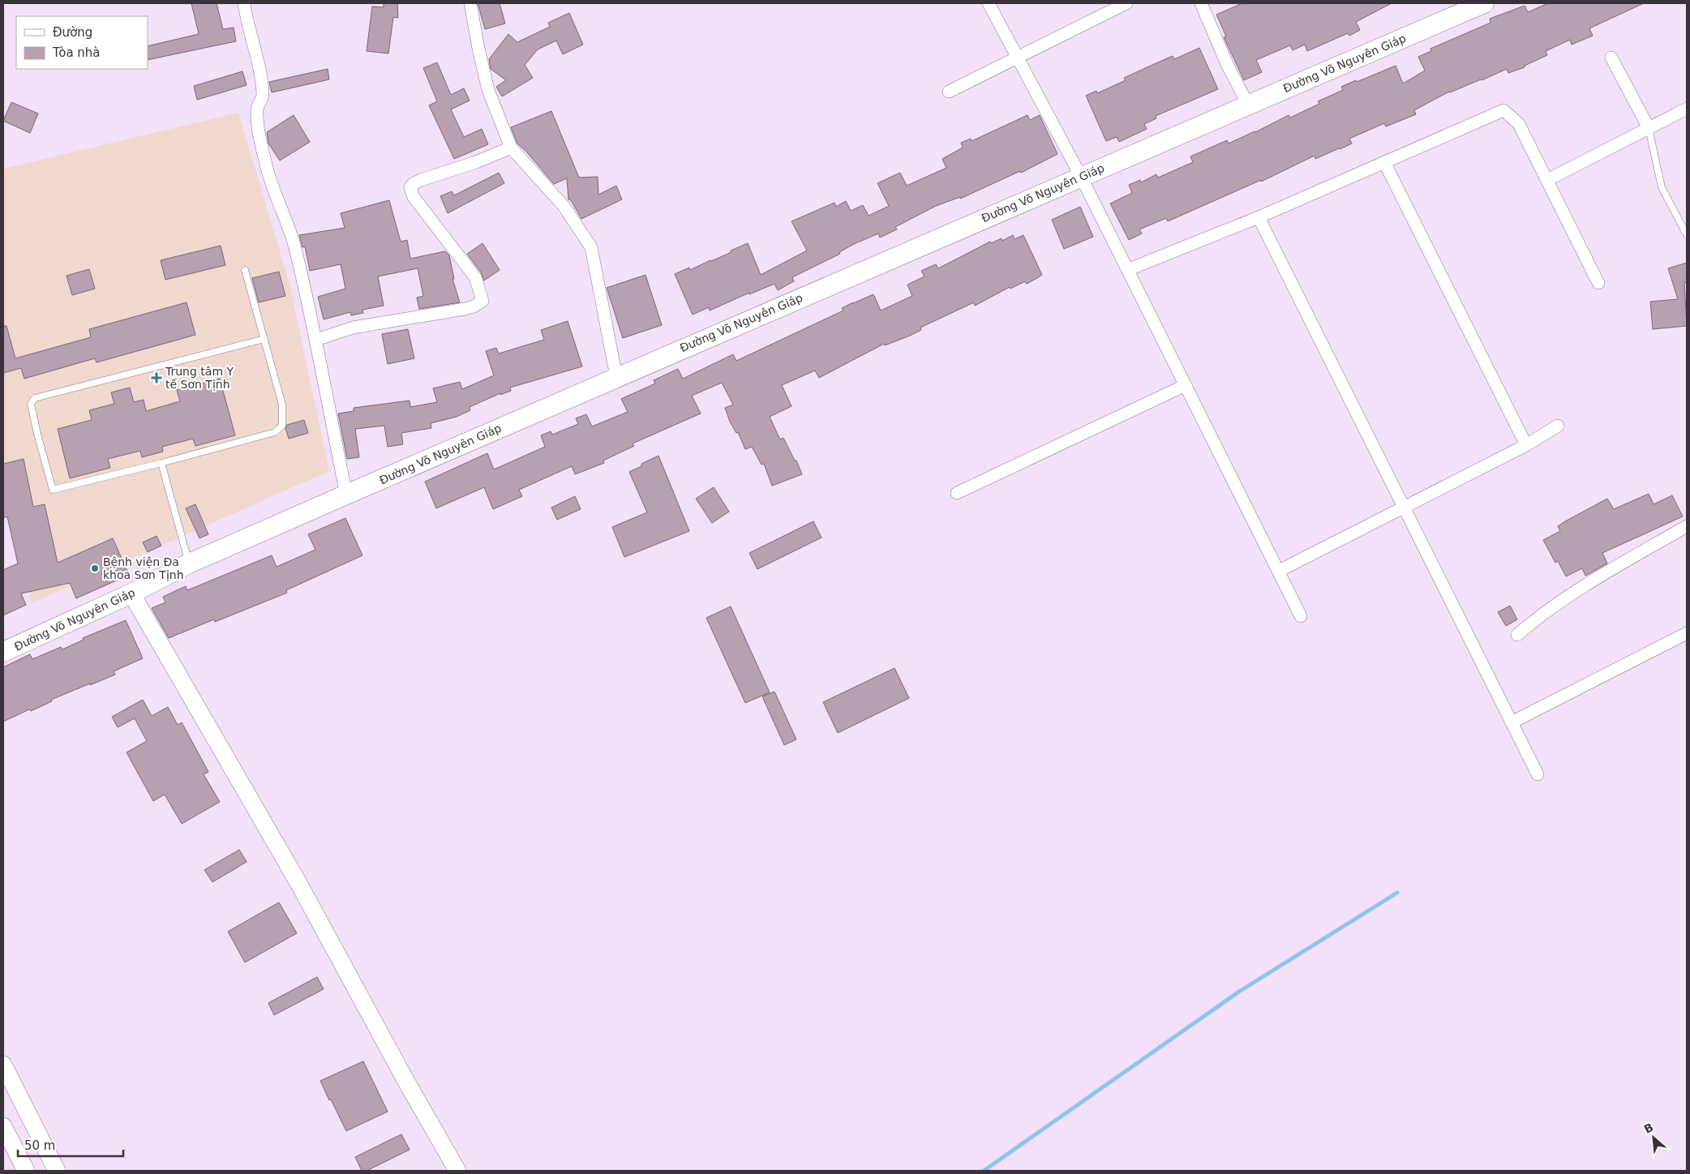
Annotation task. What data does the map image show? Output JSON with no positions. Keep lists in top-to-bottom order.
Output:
{
  "streets": {
    "main road": ["Đường Võ Nguyên Giáp"]
  },
  "places": {
    "health": ["Trung tâm Y tế Sơn Tịnh"],
    "other": ["Bệnh viện Đa khoa Sơn Tịnh"]
  },
  "legend": ["Đường", "Tòa nhà"],
  "scale_bar": "50 m",
  "north": "top left"
}
